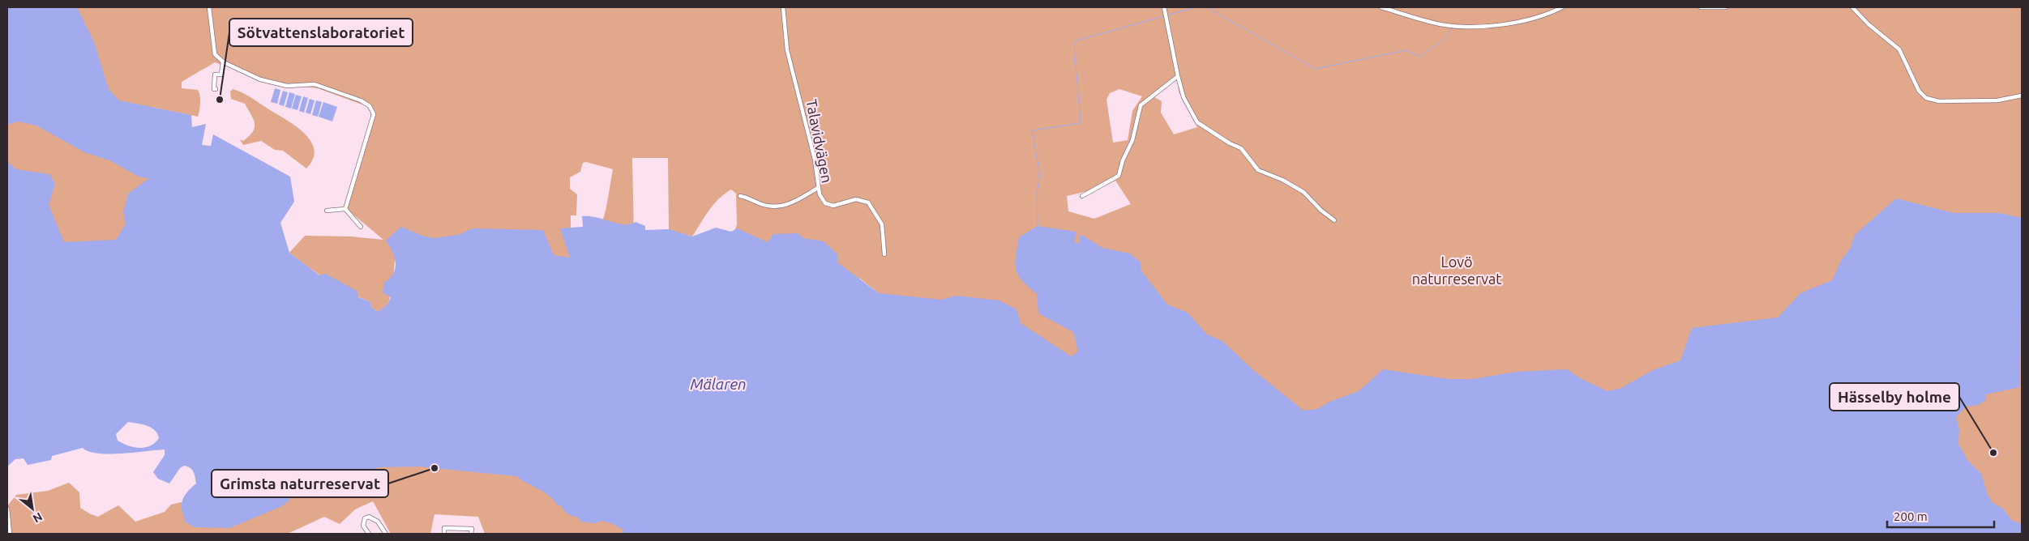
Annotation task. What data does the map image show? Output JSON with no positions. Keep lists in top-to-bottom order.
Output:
{
  "streets": {
    "street": ["Talavidvägen"]
  },
  "water": ["Mälaren"],
  "parks": ["Lovö naturreservat"],
  "places": ["Sötvattenslaboratoriet", "Hässelby holme", "Grimsta naturreservat"],
  "scale_bar": "200 m",
  "north": "bottom right"
}
